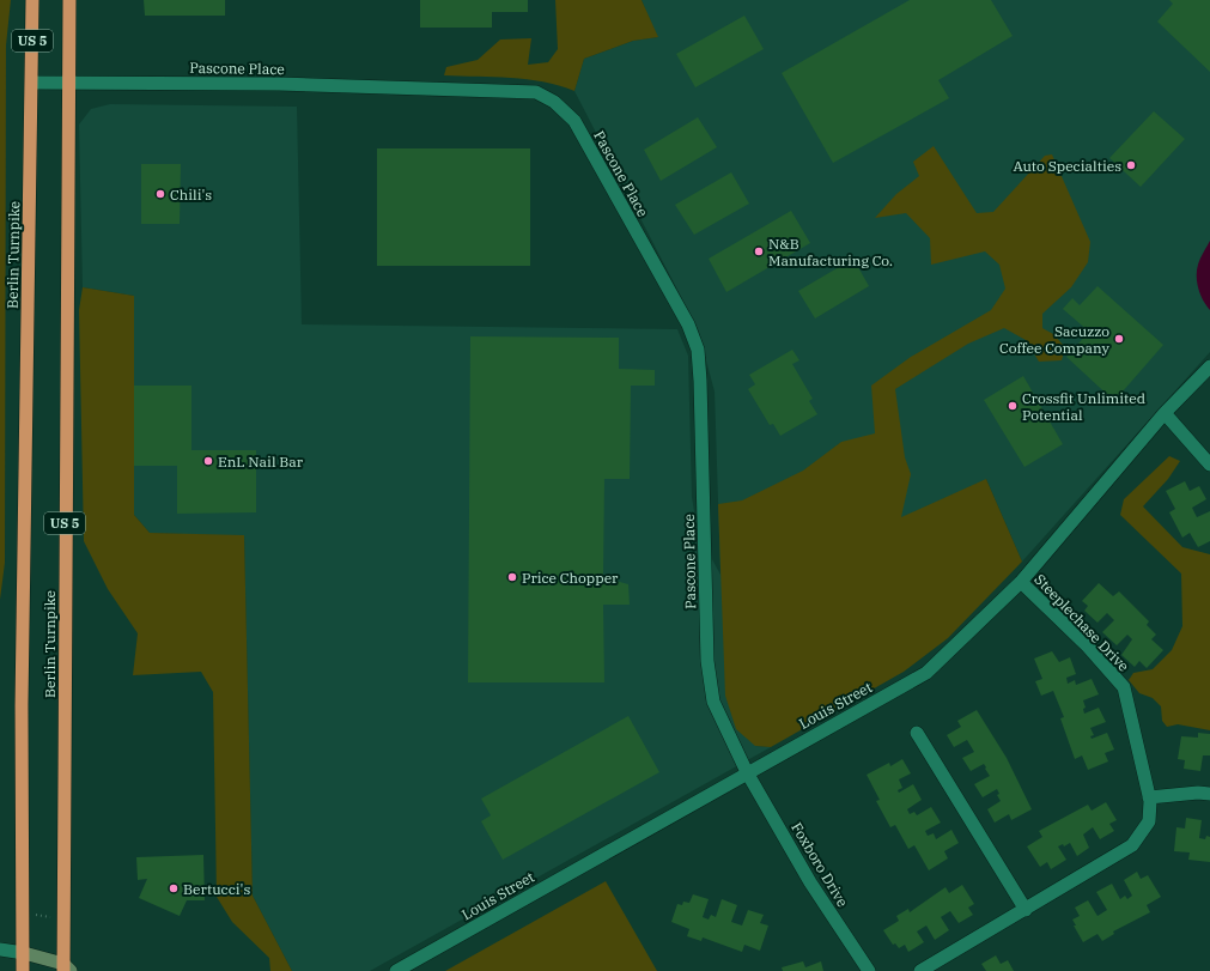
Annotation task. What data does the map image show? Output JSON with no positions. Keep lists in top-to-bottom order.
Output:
{
  "streets": {
    "highway": ["US 5", "Berlin Turnpike"],
    "street": [
      "Pascone Place",
      "Steeplechase Drive",
      "Louis Street",
      "Foxboro Drive"
    ]
  },
  "crossings": [
    ["Pascone Place", "Berlin Turnpike"],
    ["Pascone Place", "Louis Street"],
    ["Pascone Place", "Foxboro Drive"],
    ["Steeplechase Drive", "Louis Street"],
    ["Louis Street", "Foxboro Drive"]
  ],
  "places": [
    "Auto Specialties",
    "Chili's",
    "N&B Manufacturing Co.",
    "Sacuzzo Coffee Company",
    "Crossfit Unlimited Potential",
    "EnL Nail Bar",
    "Price Chopper",
    "Bertucci's"
  ]
}
